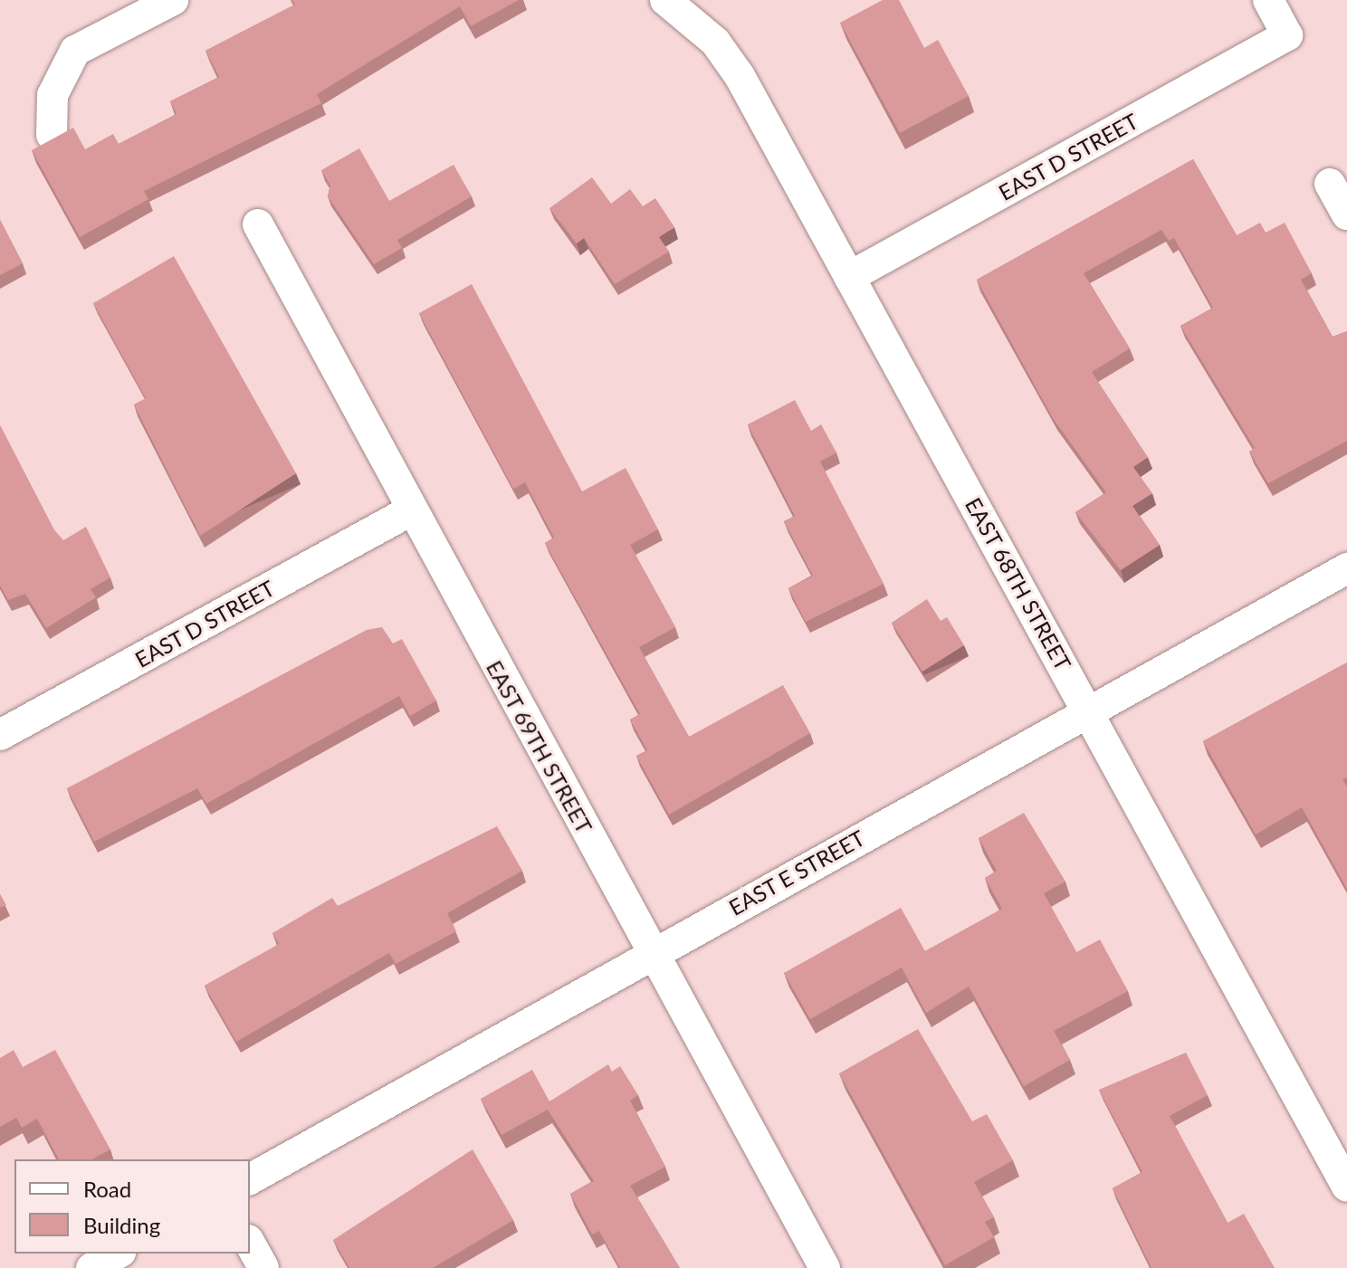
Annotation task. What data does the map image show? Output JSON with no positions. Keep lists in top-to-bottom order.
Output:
{
  "streets": {
    "street": [
      "EAST D STREET",
      "EAST 68TH STREET",
      "EAST 69TH STREET",
      "EAST E STREET"
    ]
  },
  "crossings": [
    ["EAST D STREET", "EAST 68TH STREET"],
    ["EAST D STREET", "EAST 69TH STREET"],
    ["EAST 68TH STREET", "EAST E STREET"],
    ["EAST 69TH STREET", "EAST E STREET"]
  ],
  "legend": ["Road", "Building"]
}
